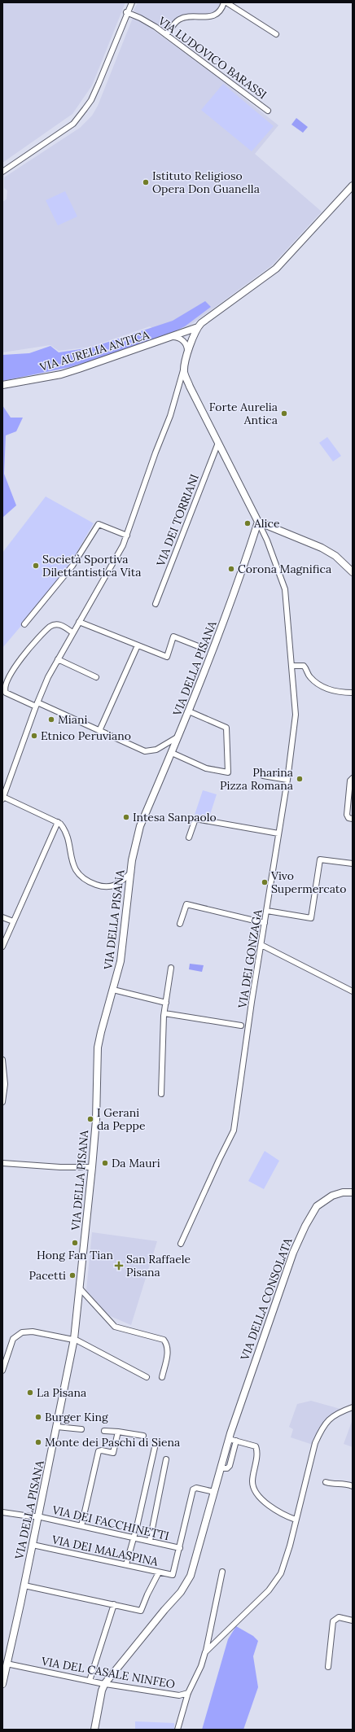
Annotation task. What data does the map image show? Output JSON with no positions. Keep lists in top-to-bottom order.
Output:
{
  "streets": {
    "main road": ["VIA AURELIA ANTICA", "VIA DELLA PISANA", "VIA DELLA CONSOLATA"],
    "street": [
      "VIA LUDOVICO BARASSI",
      "VIA DEI TORRIANI",
      "VIA DEI GONZAGA",
      "VIA DEI FACCHINETTI",
      "VIA DEI MALASPINA",
      "VIA DEL CASALE NINFEO"
    ]
  },
  "crossings": [
    ["VIA DELLA PISANA", "VIA DEI GONZAGA"],
    ["VIA DELLA PISANA", "VIA DEI FACCHINETTI"],
    ["VIA DELLA PISANA", "VIA DEI MALASPINA"],
    ["VIA DELLA PISANA", "VIA DEL CASALE NINFEO"],
    ["VIA DELLA CONSOLATA", "VIA DEL CASALE NINFEO"],
    ["VIA DEI FACCHINETTI", "VIA DEI MALASPINA"]
  ],
  "places": {
    "other": [
      "Istituto Religioso Opera Don Guanella",
      "Forte Aurelia Antica",
      "Alice",
      "Società Sportiva Dilettantistica Vita",
      "Corona Magnifica",
      "Miani",
      "Etnico Peruviano",
      "Pharina Pizza Romana",
      "Intesa Sanpaolo",
      "Vivo Supermercato",
      "I Gerani da Peppe",
      "Da Mauri",
      "Hong Fan Tian",
      "Pacetti",
      "La Pisana",
      "Burger King",
      "Monte dei Paschi di Siena"
    ],
    "health": ["San Raffaele Pisana"]
  }
}
